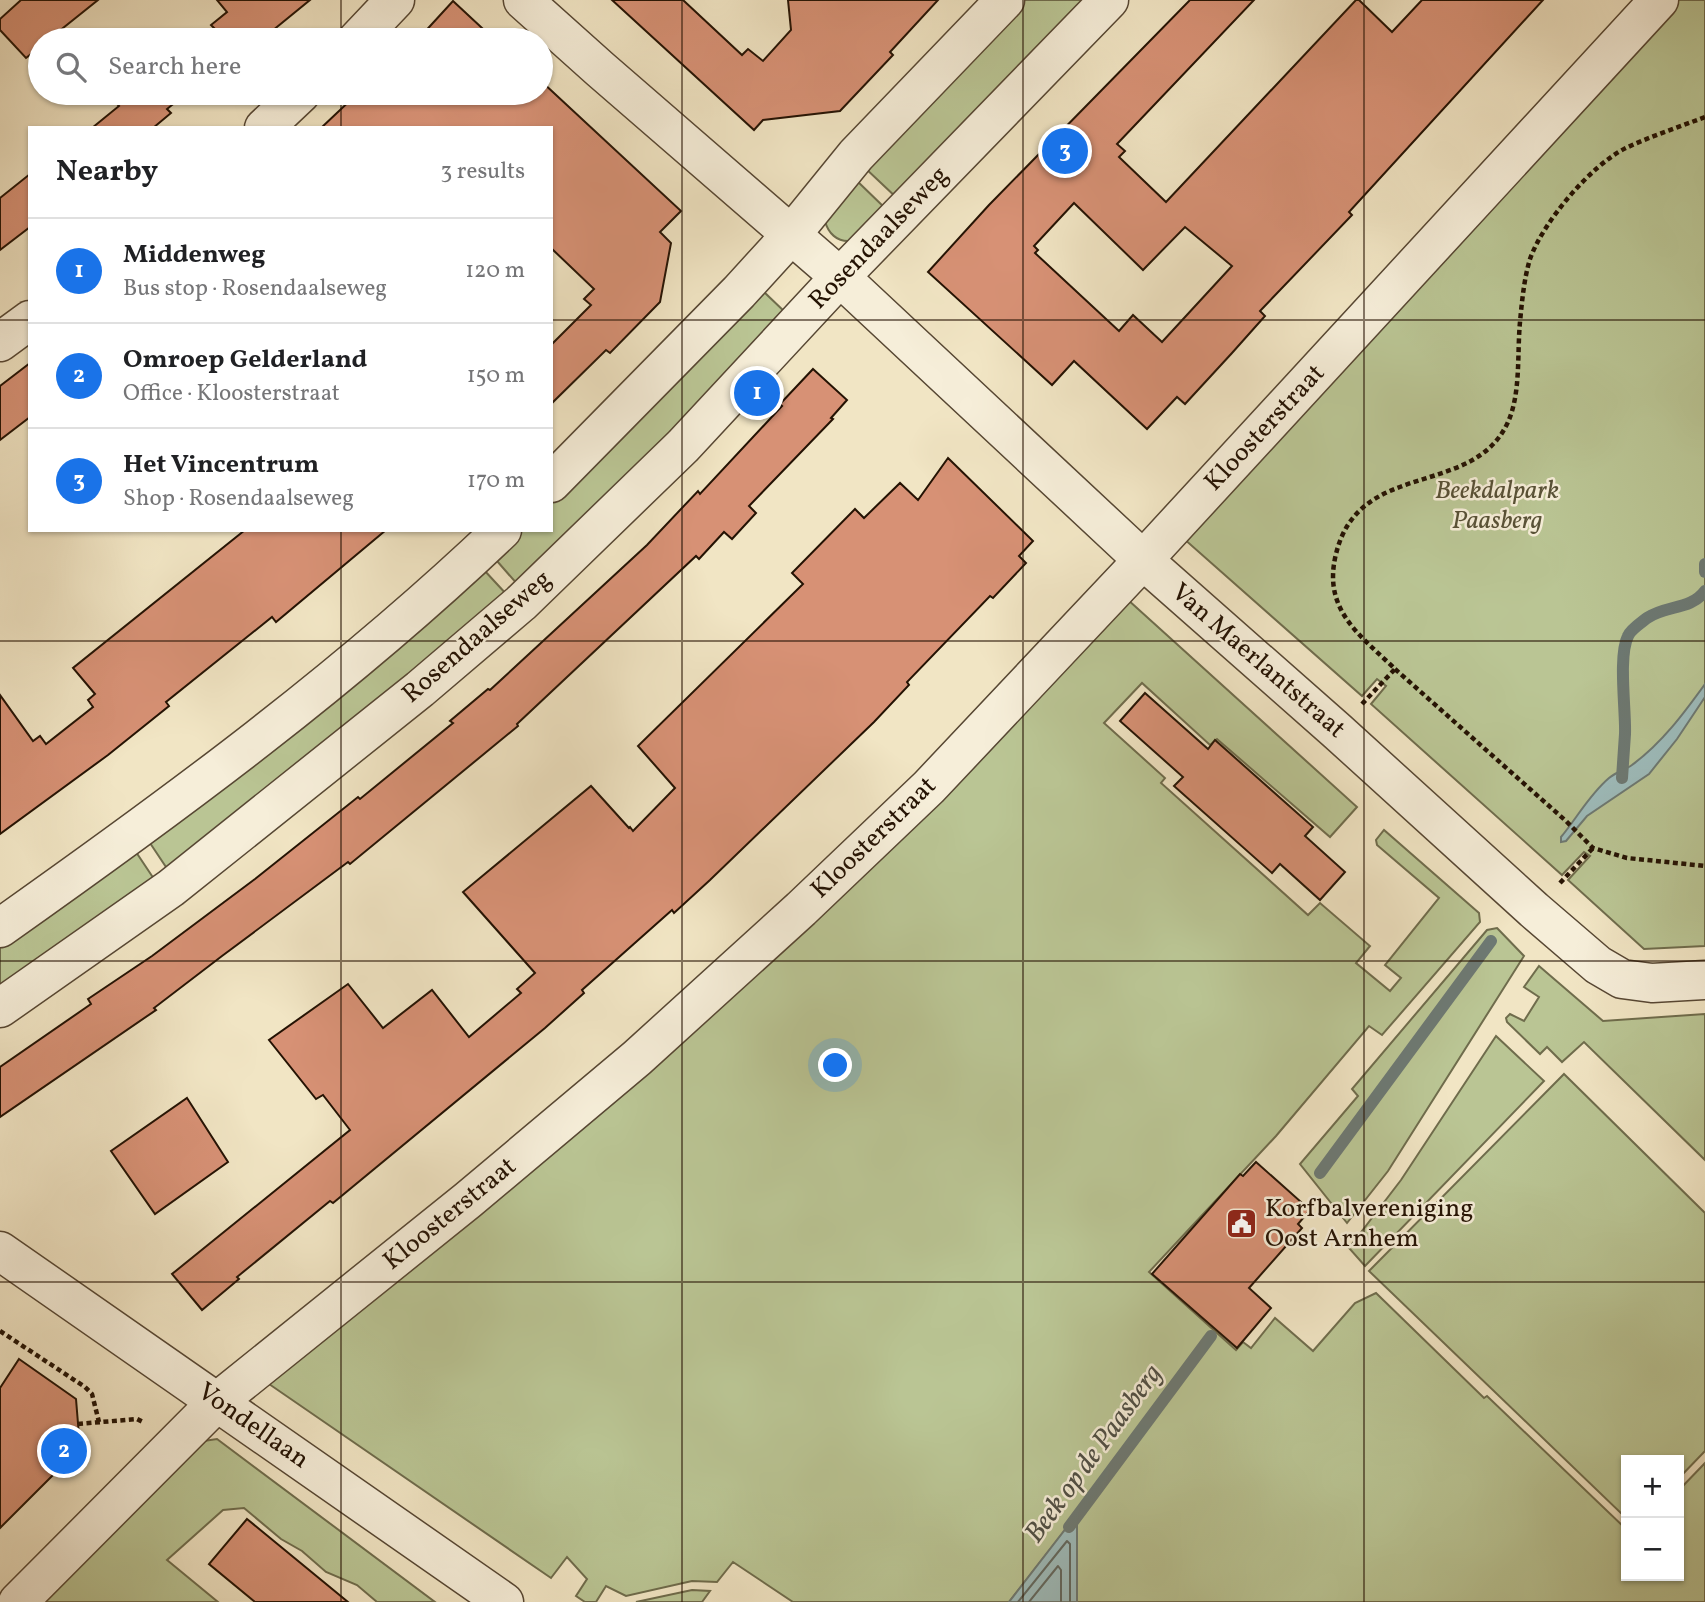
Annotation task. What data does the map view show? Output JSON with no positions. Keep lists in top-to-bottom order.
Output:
{
  "streets": {
    "street": [
      "Rosendaalseweg",
      "Kloosterstraat",
      "Van Maerlantstraat",
      "Vondellaan"
    ]
  },
  "crossings": [
    ["Rosendaalseweg", "Van Maerlantstraat"],
    ["Kloosterstraat", "Van Maerlantstraat"],
    ["Kloosterstraat", "Vondellaan"]
  ],
  "water": ["Beek op de Paasberg"],
  "parks": ["Beekdalpark Paasberg"],
  "places": {
    "public building": ["Korfbalvereniging Oost Arnhem"]
  },
  "page": {
    "search": "Search here",
    "pins": ["3", "1", "2"],
    "heading": ["Nearby", "3 results"],
    "list": [
      {
        "mark": "1",
        "name": "Middenweg",
        "note": "Bus stop · Rosendaalseweg",
        "value": "120 m"
      },
      {
        "mark": "2",
        "name": "Omroep Gelderland",
        "note": "Office · Kloosterstraat",
        "value": "150 m"
      },
      {
        "mark": "3",
        "name": "Het Vincentrum",
        "note": "Shop · Rosendaalseweg",
        "value": "170 m"
      }
    ],
    "map_buttons": ["+", "−"]
  }
}
